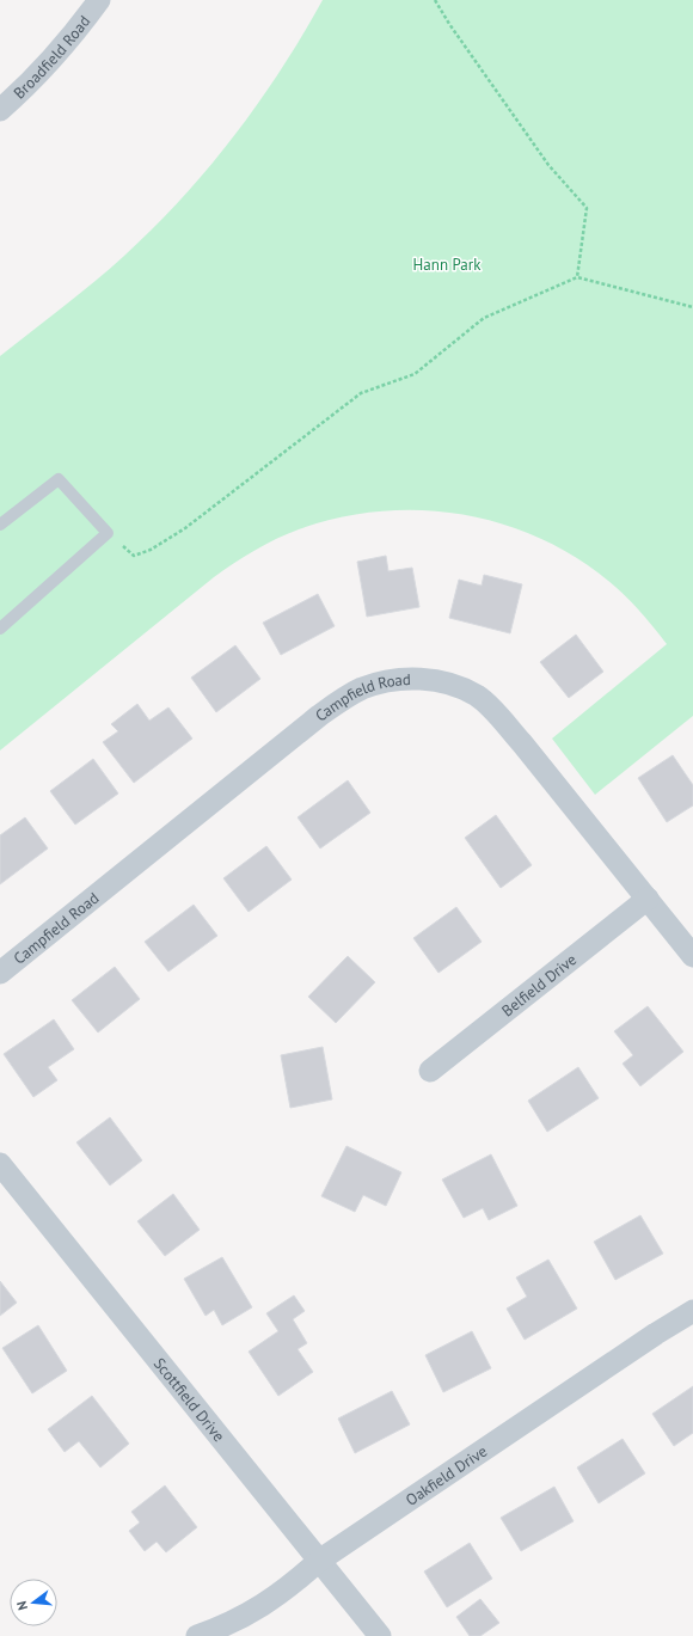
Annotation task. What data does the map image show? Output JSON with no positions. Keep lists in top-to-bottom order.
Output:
{
  "streets": {
    "street": [
      "Broadfield Road",
      "Campfield Road",
      "Belfield Drive",
      "Scottfield Drive",
      "Oakfield Drive"
    ]
  },
  "crossings": [
    ["Campfield Road", "Belfield Drive"],
    ["Scottfield Drive", "Oakfield Drive"]
  ],
  "parks": ["Hann Park"],
  "north": "left"
}
